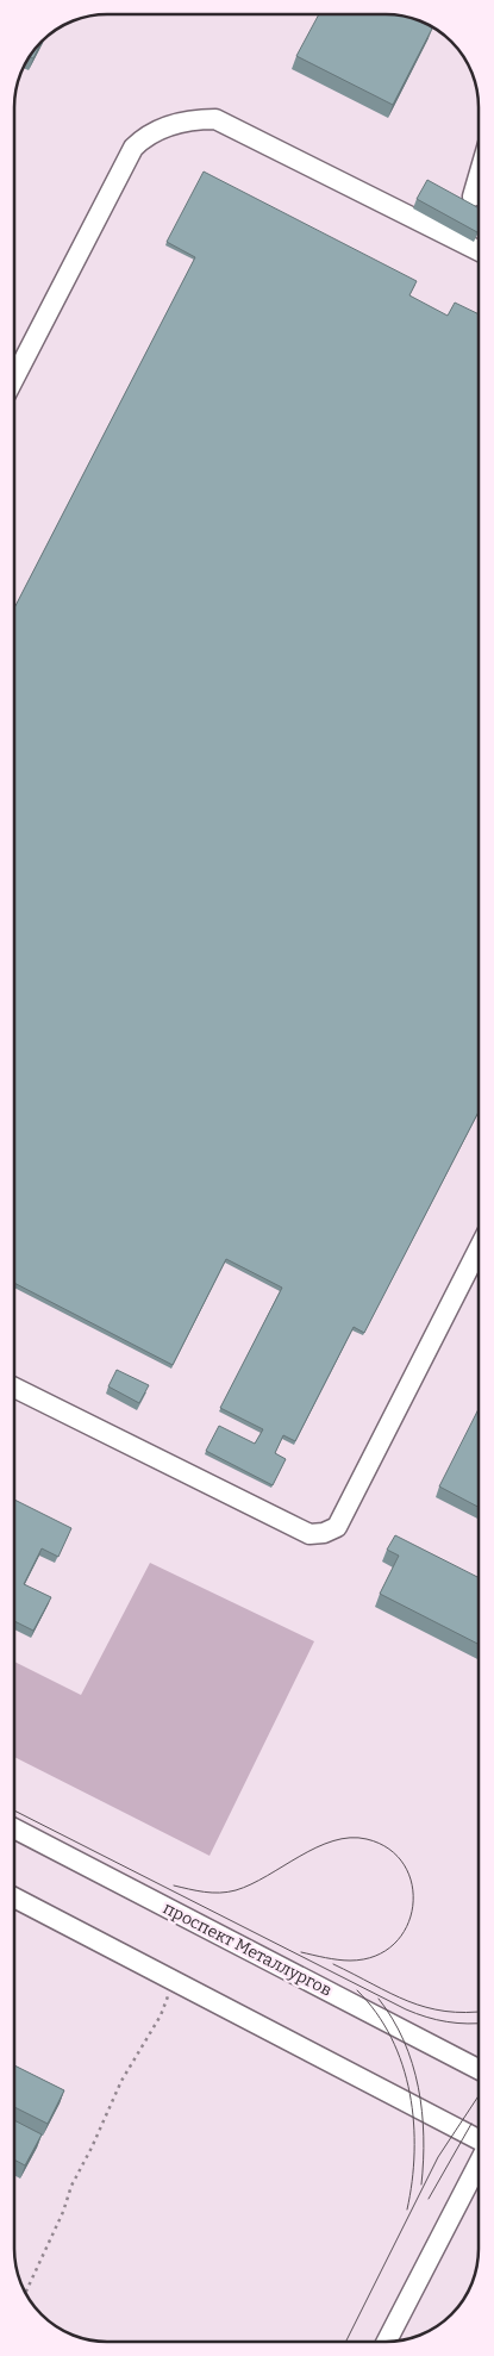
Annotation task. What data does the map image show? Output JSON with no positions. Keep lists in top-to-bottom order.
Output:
{
  "streets": {
    "street": ["проспект Металлургов"]
  }
}
